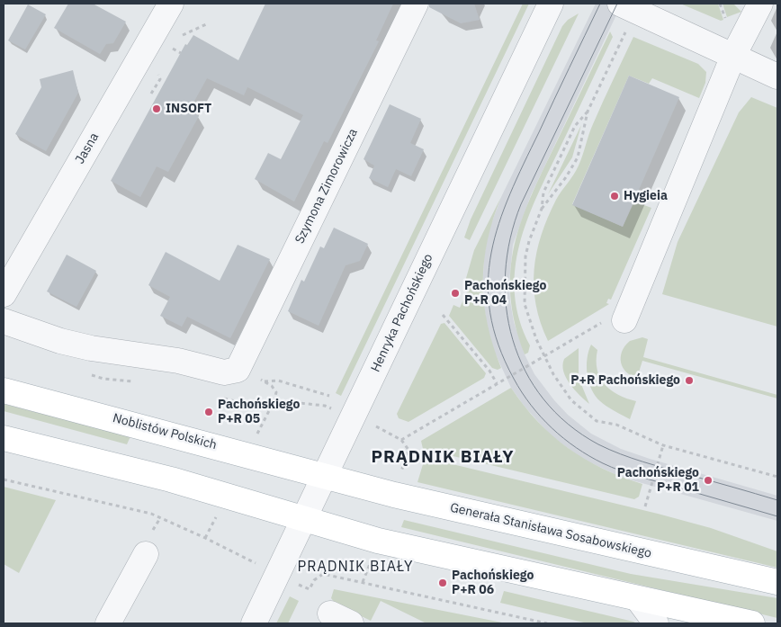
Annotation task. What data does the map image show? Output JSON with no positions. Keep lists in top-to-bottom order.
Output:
{
  "streets": {
    "main road": ["Noblistów Polskich", "Generała Stanisława Sosabowskiego"],
    "street": ["Jasna", "Szymona Zimorowicza", "Henryka Pachońskiego"]
  },
  "crossings": [
    ["Henryka Pachońskiego", "Noblistów Polskich"],
    ["Henryka Pachońskiego", "Generała Stanisława Sosabowskiego"],
    ["Noblistów Polskich", "Generała Stanisława Sosabowskiego"]
  ],
  "districts": ["PRĄDNIK BIAŁY", "PRĄDNIK BIAŁY"],
  "places": [
    "INSOFT",
    "Hygieia",
    "Pachońskiego P+R 04",
    "P+R Pachońskiego",
    "Pachońskiego P+R 05",
    "Pachońskiego P+R 01",
    "Pachońskiego P+R 06"
  ]
}
